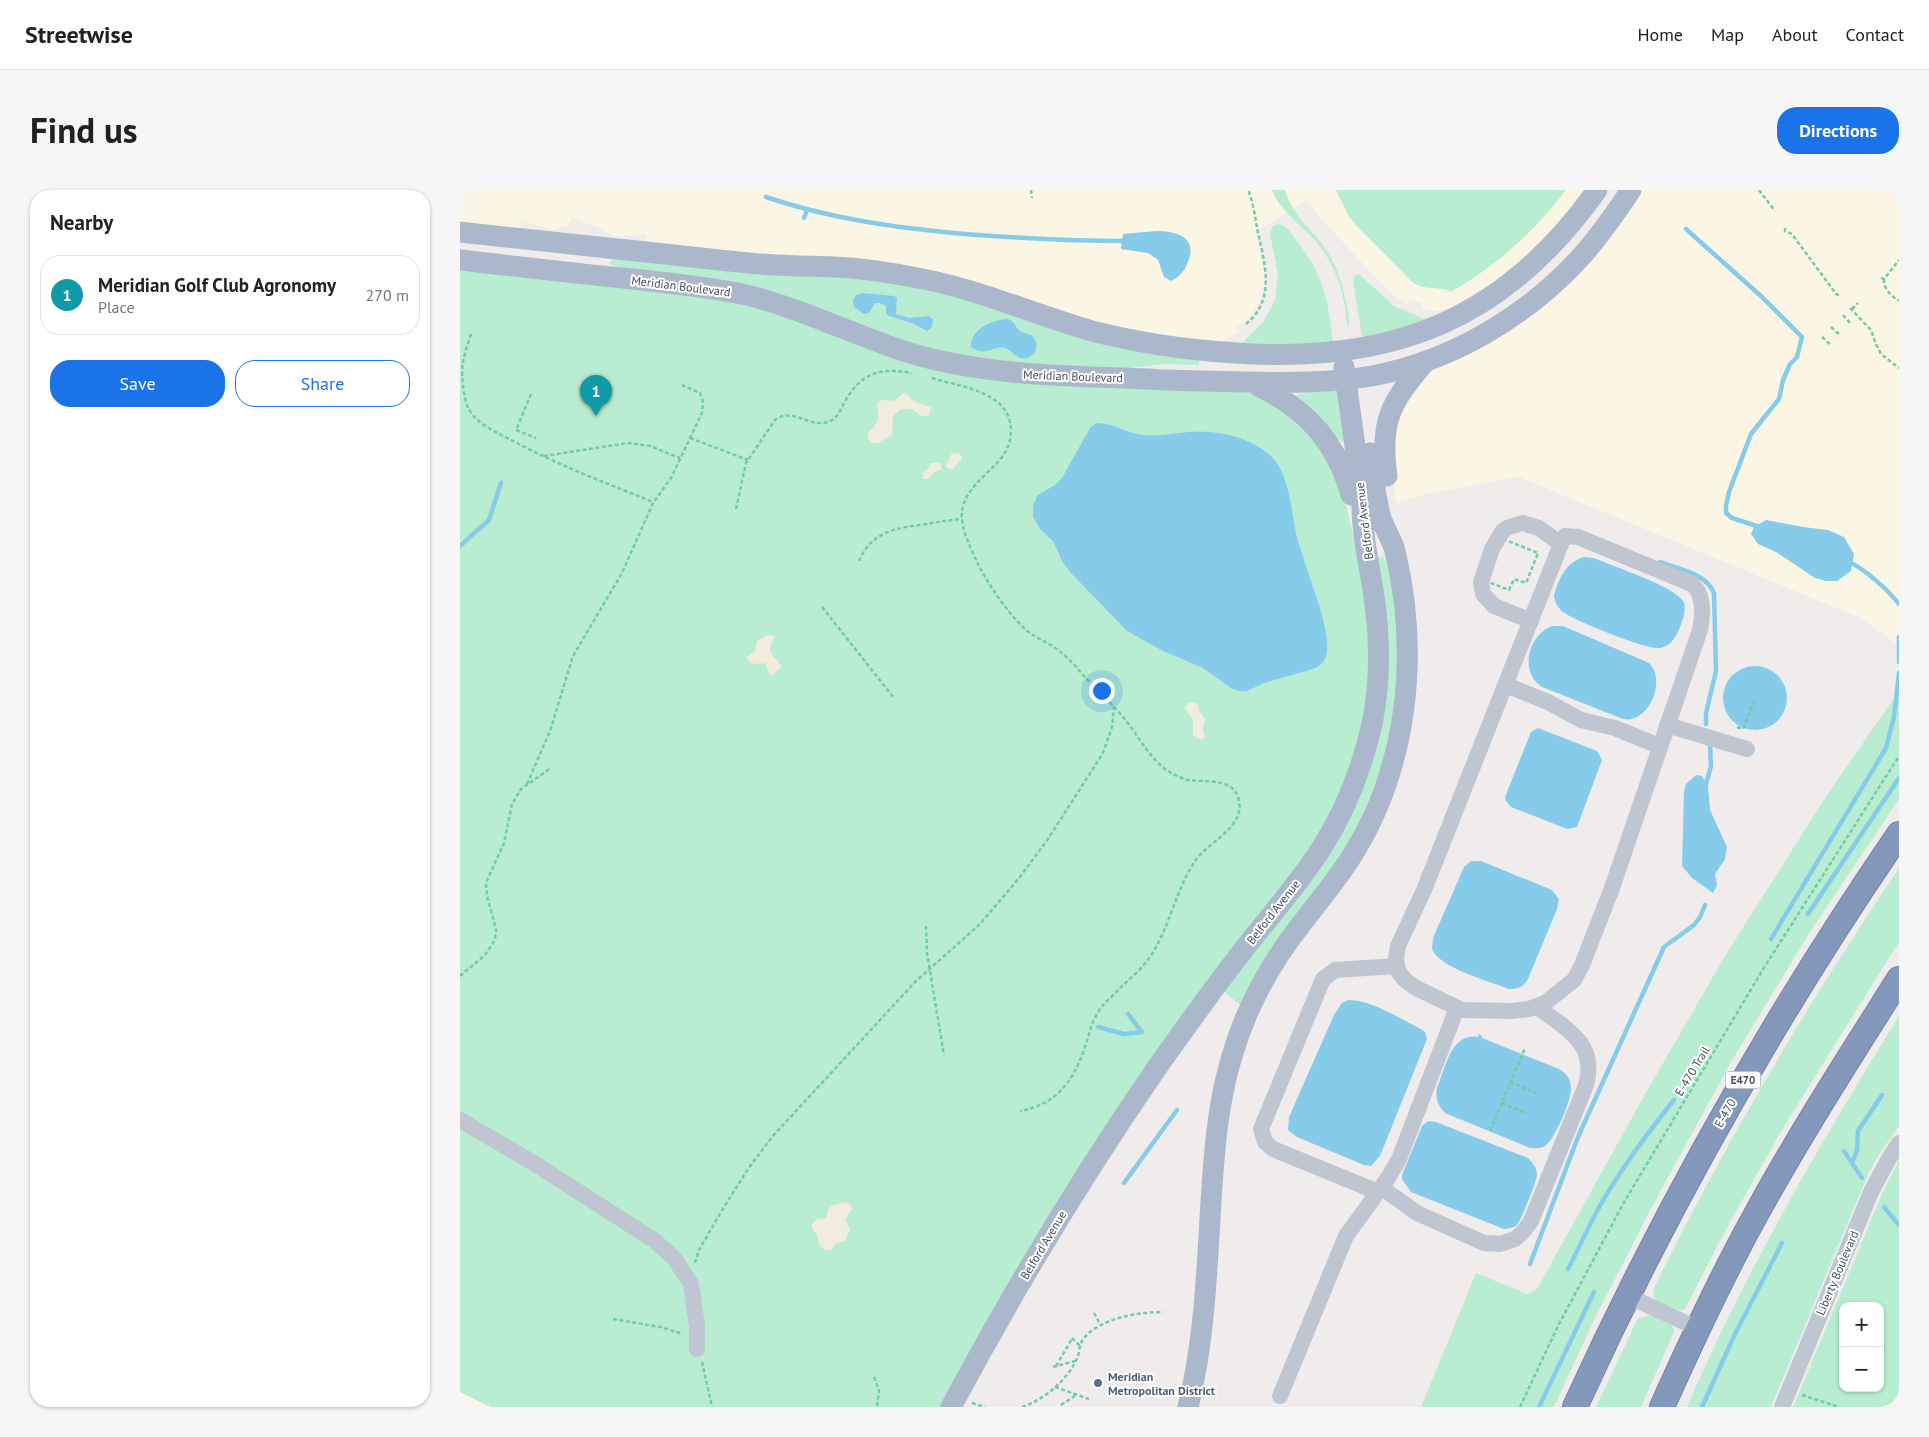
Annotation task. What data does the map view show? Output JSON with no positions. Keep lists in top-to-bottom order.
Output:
{
  "streets": {
    "highway": ["E470", "E-470"],
    "main road": ["Meridian Boulevard", "Belford Avenue"],
    "street": ["Liberty Boulevard"],
    "path": ["E-470 Trail"]
  },
  "crossings": [
    ["Meridian Boulevard", "Belford Avenue"]
  ],
  "places": ["Meridian Metropolitan District"],
  "page": {
    "header": "Streetwise",
    "nav": [
      "Home",
      "Map",
      "About",
      "Contact"
    ],
    "title": "Find us",
    "buttons": [
      "Directions",
      ["Save", "Share"]
    ],
    "heading": "Nearby",
    "list": [
      {
        "mark": "1",
        "name": "Meridian Golf Club Agronomy",
        "note": "Place",
        "value": "270 m"
      }
    ],
    "pins": "1",
    "map_buttons": ["+", "−"]
  }
}
